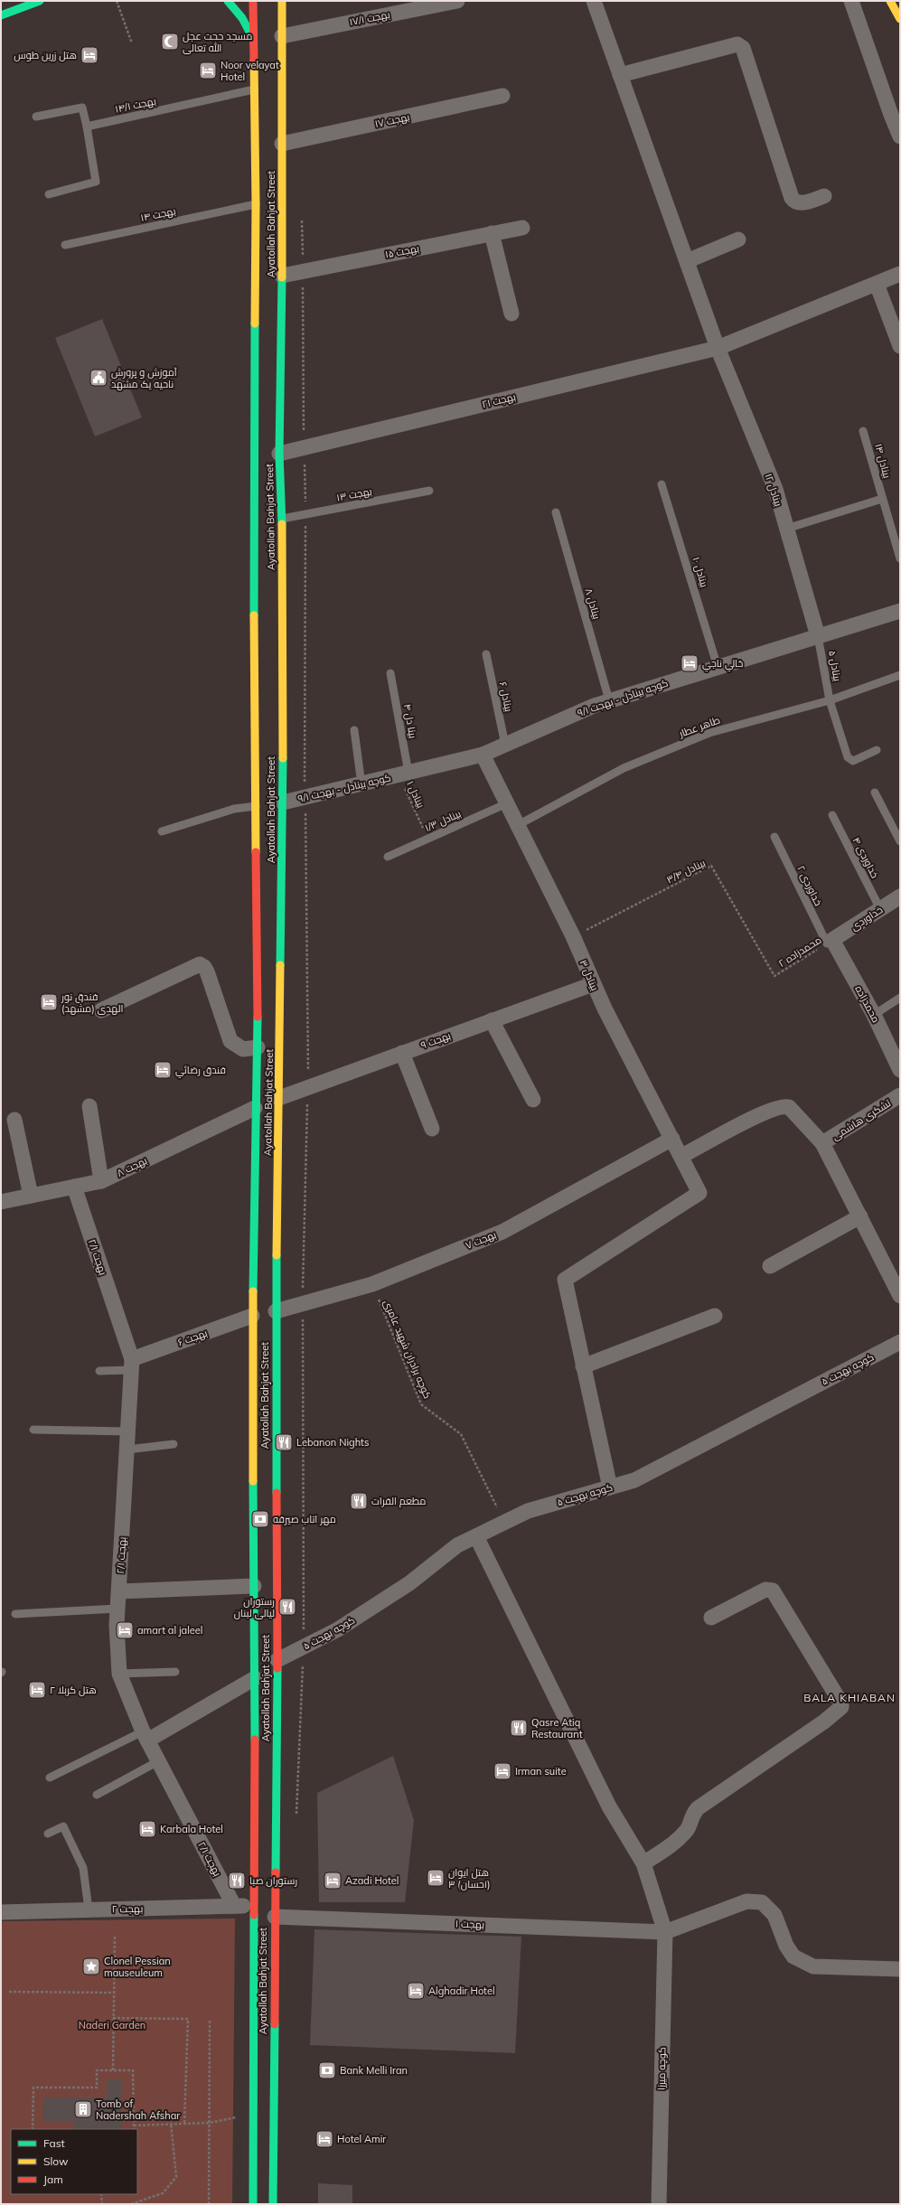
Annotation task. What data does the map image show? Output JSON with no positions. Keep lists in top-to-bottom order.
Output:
{
  "streets": {
    "main road": ["Ayatollah Bahjat Street"],
    "street": [
      "بهجت ۱۷/۱",
      "بهجت ۱۷",
      "بهجت ۱۵",
      "بهجت ۲۱",
      "بینادل ۱۲",
      "کوچه بینادل - بهجت ۹/۱",
      "خداوردی",
      "بینادل ۳",
      "محمدزاده",
      "بهجت ۹",
      "تشکری هاشمی",
      "بهجت ۸",
      "بهجت ۷",
      "بهجت ۲/۱",
      "بهجت ۶",
      "کوچه بهجت ۵",
      "بهجت ۲",
      "بهجت ۱",
      "کوچه میرزا"
    ],
    "lane": [
      "بهجت ۱۴/۱",
      "بهجت ۱۴",
      "بینادل ۱۴",
      "بهجت ۱۳",
      "بینادل ۱۰",
      "بینادل ۸",
      "بینادل ۵",
      "بینادل ۶",
      "بینا دل ۴",
      "طاهر عطار",
      "بینادل ۱/۳",
      "خداوردی ۴",
      "خداوردی ۲"
    ],
    "path": [
      "بینادل ۱",
      "بینادل ۳/۴",
      "محمدزاده ۲",
      "کوچه برادران شهید عامری"
    ]
  },
  "crossings": [
    ["بهجت ۱۷/۱", "Ayatollah Bahjat Street"],
    ["بهجت ۱۴/۱", "Ayatollah Bahjat Street"],
    ["بهجت ۱۷", "Ayatollah Bahjat Street"],
    ["بهجت ۱۴", "Ayatollah Bahjat Street"],
    ["Ayatollah Bahjat Street", "بهجت ۱۵"],
    ["Ayatollah Bahjat Street", "بهجت ۲۱"],
    ["Ayatollah Bahjat Street", "بهجت ۱۳"],
    ["Ayatollah Bahjat Street", "کوچه بینادل - بهجت ۹/۱"],
    ["Ayatollah Bahjat Street", "بهجت ۹"],
    ["Ayatollah Bahjat Street", "بهجت ۸"],
    ["Ayatollah Bahjat Street", "بهجت ۷"],
    ["Ayatollah Bahjat Street", "بهجت ۶"],
    ["Ayatollah Bahjat Street", "کوچه بهجت ۵"],
    ["Ayatollah Bahjat Street", "بهجت ۲"],
    ["Ayatollah Bahjat Street", "بهجت ۱"],
    ["بهجت ۲۱", "بینادل ۱۲"],
    ["بینادل ۱۲", "بینادل ۵"],
    ["بینادل ۱۲", "کوچه بینادل - بهجت ۹/۱"],
    ["بینادل ۱۰", "کوچه بینادل - بهجت ۹/۱"],
    ["بینادل ۸", "کوچه بینادل - بهجت ۹/۱"],
    ["بینادل ۵", "کوچه بینادل - بهجت ۹/۱"],
    ["بینادل ۵", "طاهر عطار"],
    ["بینادل ۶", "کوچه بینادل - بهجت ۹/۱"],
    ["کوچه بینادل - بهجت ۹/۱", "بینا دل ۴"],
    ["کوچه بینادل - بهجت ۹/۱", "بینادل ۱"],
    ["کوچه بینادل - بهجت ۹/۱", "بینادل ۳"],
    ["بینا دل ۴", "بینادل ۱"],
    ["طاهر عطار", "بینادل ۳"],
    ["بینادل ۱", "بینادل ۱/۳"],
    ["بینادل ۱/۳", "بینادل ۳"],
    ["خداوردی ۴", "خداوردی"],
    ["بینادل ۳/۴", "محمدزاده ۲"],
    ["بینادل ۳/۴", "بینادل ۳"],
    ["خداوردی ۲", "خداوردی"],
    ["خداوردی ۲", "محمدزاده ۲"],
    ["خداوردی ۲", "محمدزاده"],
    ["خداوردی", "محمدزاده ۲"],
    ["خداوردی", "محمدزاده"],
    ["محمدزاده ۲", "محمدزاده"],
    ["بینادل ۳", "بهجت ۹"],
    ["بینادل ۳", "بهجت ۷"],
    ["بهجت ۸", "بهجت ۲/۱"],
    ["بهجت ۷", "کوچه برادران شهید عامری"],
    ["بهجت ۲/۱", "بهجت ۶"],
    ["بهجت ۲/۱", "بهجت ۲"],
    ["کوچه برادران شهید عامری", "کوچه بهجت ۵"],
    ["کوچه بهجت ۵", "کوچه میرزا"],
    ["بهجت ۱", "کوچه میرزا"]
  ],
  "districts": ["BALA KHIABAN"],
  "parks": ["Naderi Garden"],
  "places": {
    "mosque": ["مسجد حجت عجل الله تعالی"],
    "hotel": [
      "هتل زرین طوس",
      "Noor velayat Hotel",
      "خالي ناجي",
      "فندق نور الهدى (مشهد)",
      "فندق رضائي",
      "amart al jaleel",
      "هتل کربلا ۲",
      "Irman suite",
      "Karbala Hotel",
      "هتل ایوان ۳ (احسان)",
      "Azadi Hotel",
      "Alghadir Hotel",
      "Hotel Amir"
    ],
    "public building": ["آموزش و پرورش ناحیه یک مشهد"],
    "restaurant": [
      "Lebanon Nights",
      "مطعم الفرات",
      "رستوران لیالی لبنان",
      "Qasre Atiq Restaurant",
      "رستوران صبا"
    ],
    "bank": ["مهر اتاب صيرفه", "Bank Melli Iran"],
    "place": ["Clonel Pessian mauseuleum"],
    "building": ["Tomb of Nadershah Afshar"]
  },
  "legend": ["Fast", "Slow", "Jam"]
}
